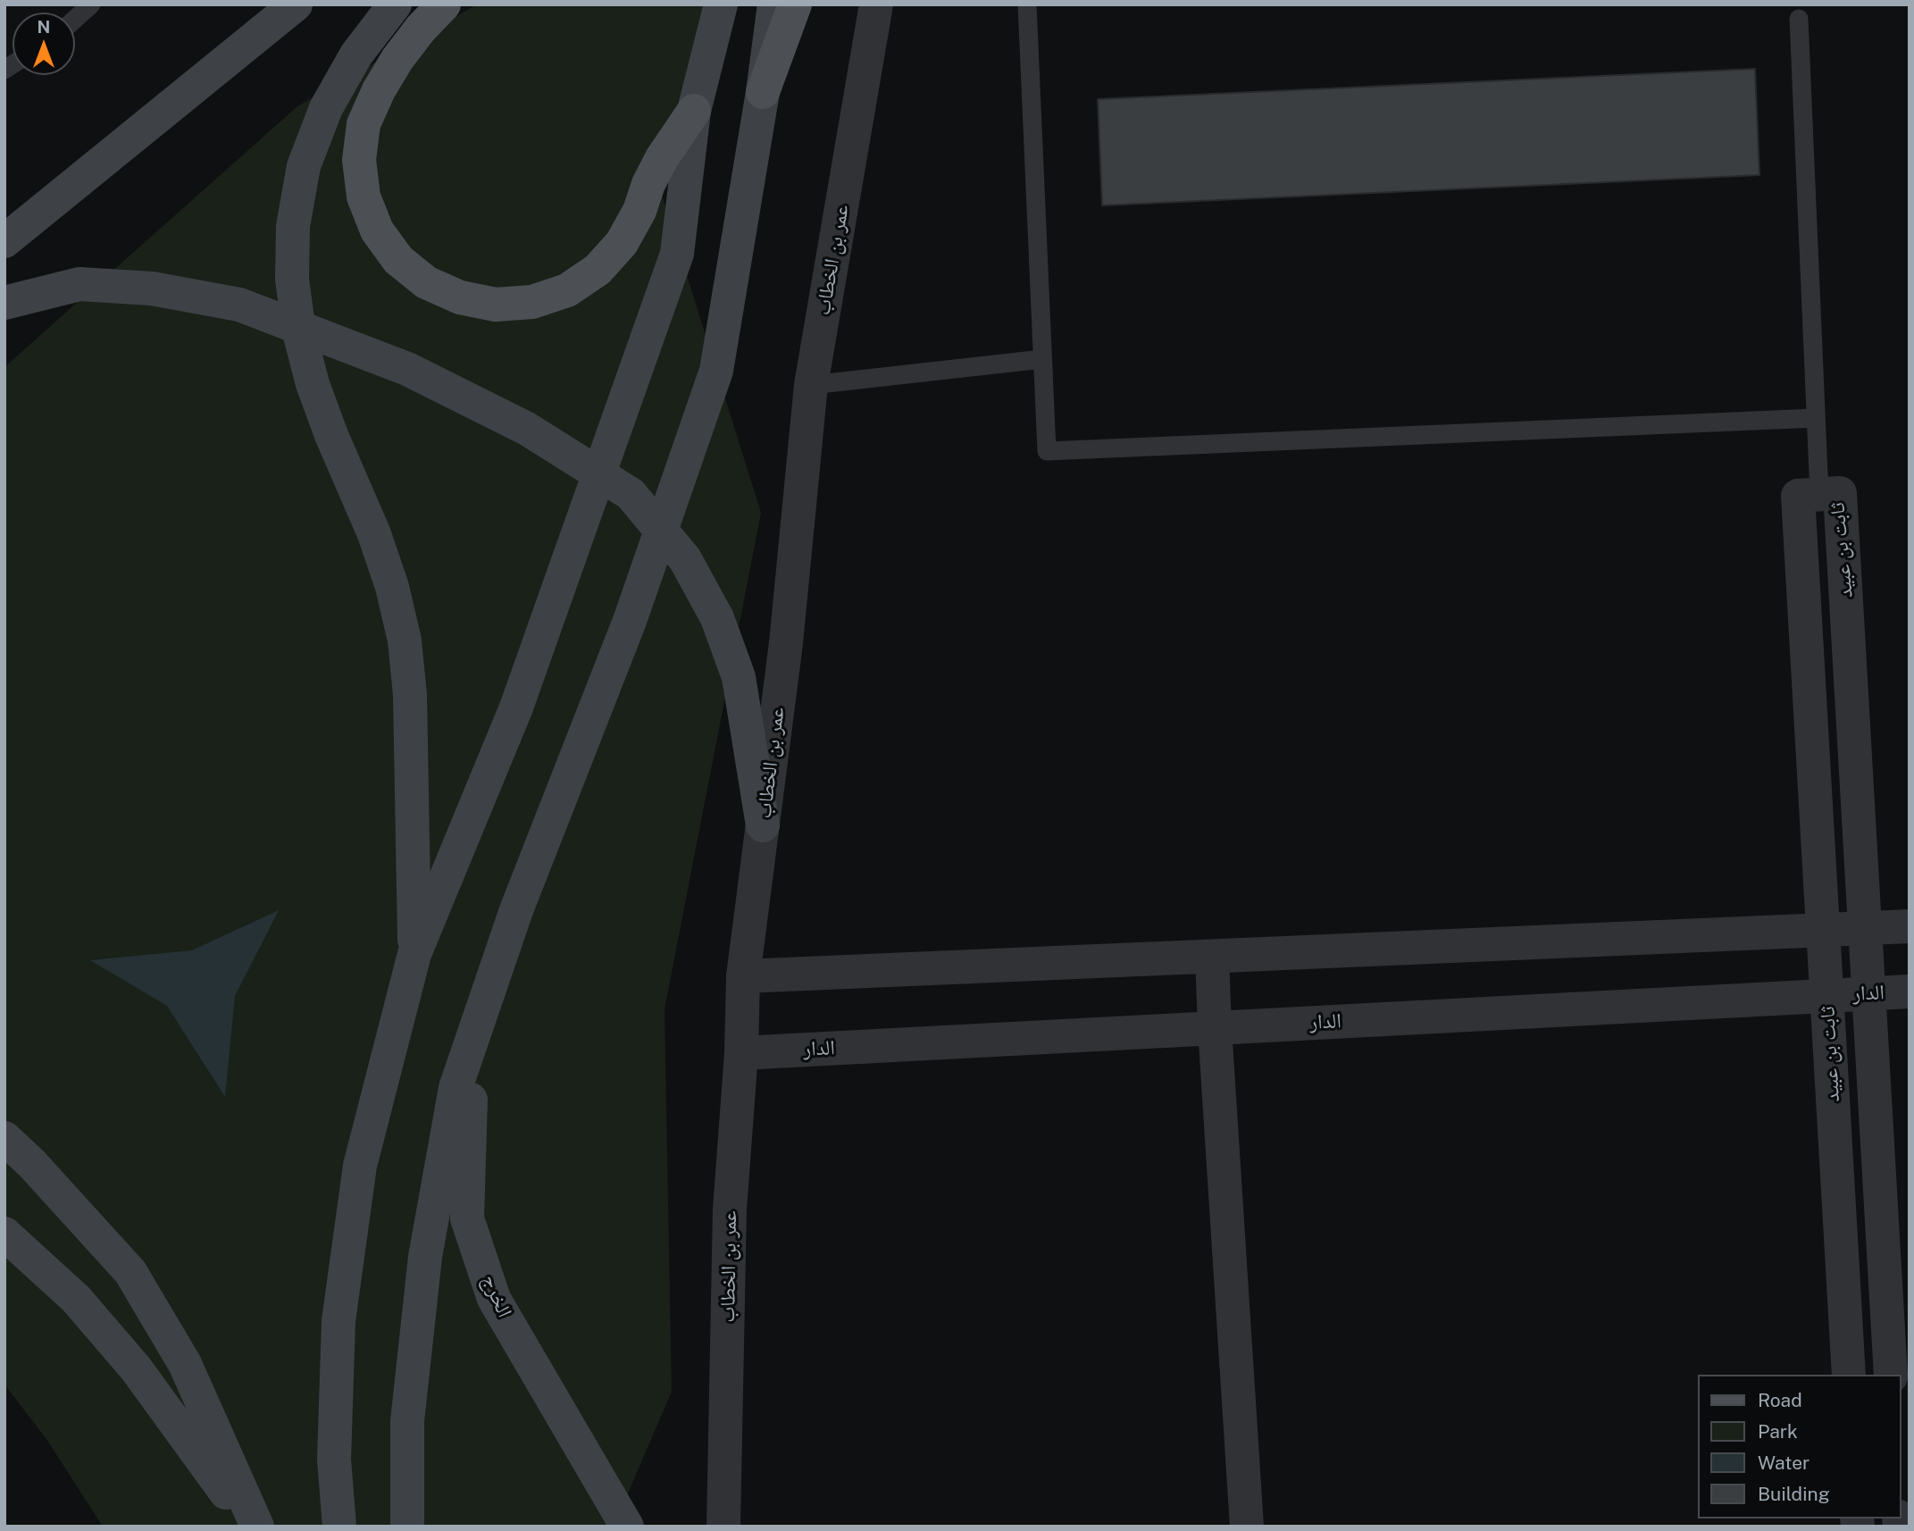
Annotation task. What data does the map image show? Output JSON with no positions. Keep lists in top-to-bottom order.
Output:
{
  "streets": {
    "main road": ["الخرج"],
    "street": ["عمر بن الخطاب", "ثابت بن عبيد", "الدار"]
  },
  "crossings": [
    ["عمر بن الخطاب", "الدار"],
    ["ثابت بن عبيد", "الدار"]
  ],
  "legend": [
    "Road",
    "Park",
    "Water",
    "Building"
  ],
  "north": "top"
}
